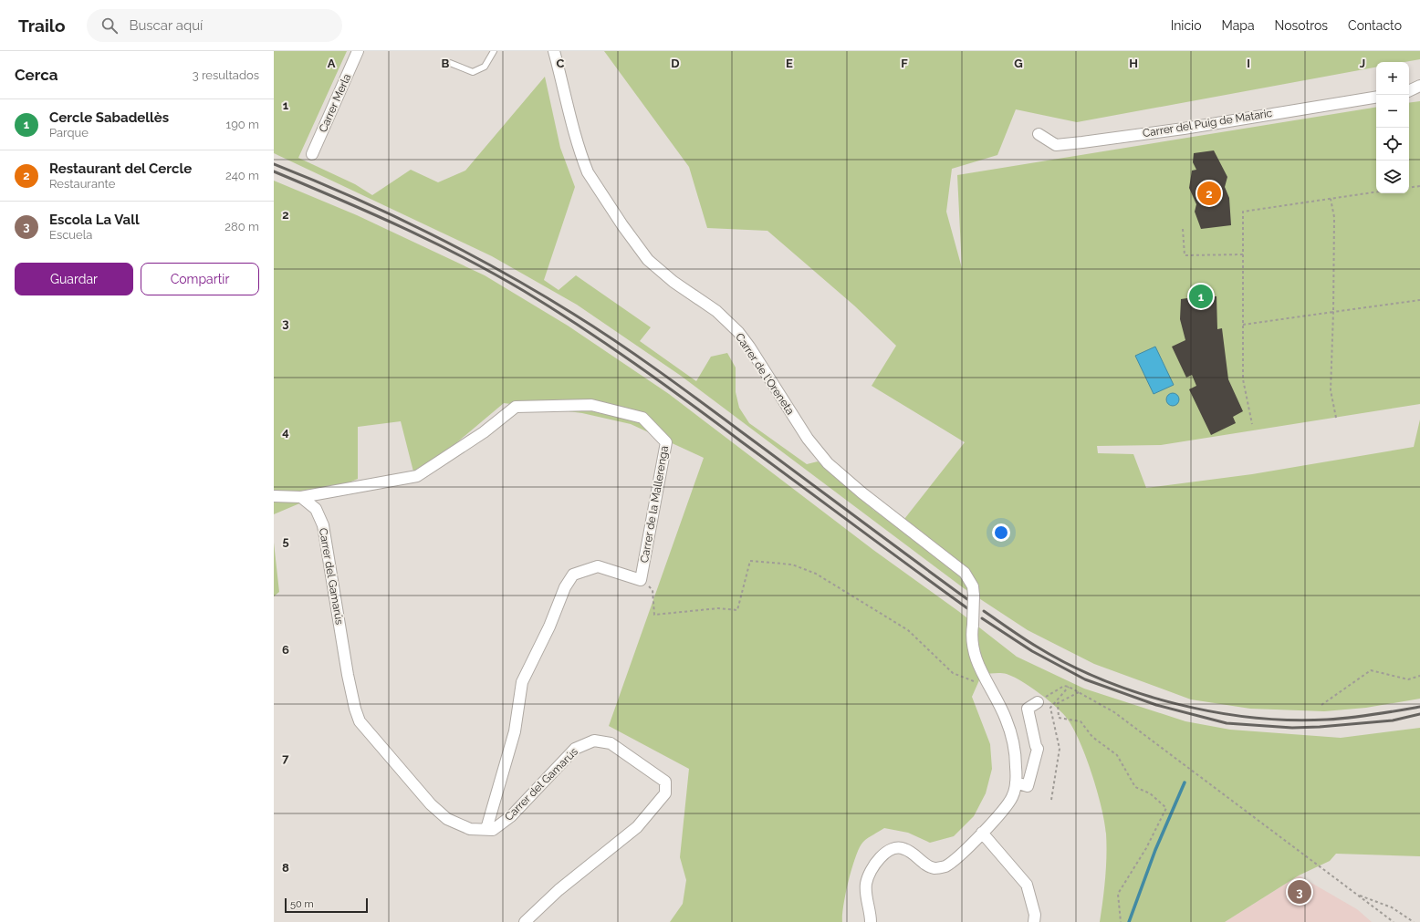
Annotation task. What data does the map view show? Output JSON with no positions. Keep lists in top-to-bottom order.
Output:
{
  "streets": {
    "street": [
      "Carrer Merla",
      "Carrer del Puig de Mataric",
      "Carrer de l'Oreneta",
      "Carrer de la Mallerenga",
      "Carrer del Gamarús"
    ]
  },
  "crossings": [
    ["Carrer de la Mallerenga", "Carrer del Gamarús"]
  ],
  "scale_bar": "50 m",
  "page": {
    "header": "Trailo",
    "search": "Buscar aquí",
    "nav": [
      "Inicio",
      "Mapa",
      "Nosotros",
      "Contacto"
    ],
    "heading": ["Cerca", "3 resultados"],
    "map_buttons": ["+", "−"],
    "list": [
      {
        "mark": "1",
        "name": "Cercle Sabadellès",
        "note": "Parque",
        "value": "190 m"
      },
      {
        "mark": "2",
        "name": "Restaurant del Cercle",
        "note": "Restaurante",
        "value": "240 m"
      },
      {
        "mark": "3",
        "name": "Escola La Vall",
        "note": "Escuela",
        "value": "280 m"
      }
    ],
    "pins": ["2", "1", "3"],
    "buttons": ["Guardar", "Compartir"],
    "scale": "50 m"
  },
  "grid": {
    "columns": [
      "A",
      "B",
      "C",
      "D",
      "E",
      "F",
      "G",
      "H",
      "I",
      "J"
    ],
    "rows": [
      "1",
      "2",
      "3",
      "4",
      "5",
      "6",
      "7",
      "8"
    ]
  }
}
